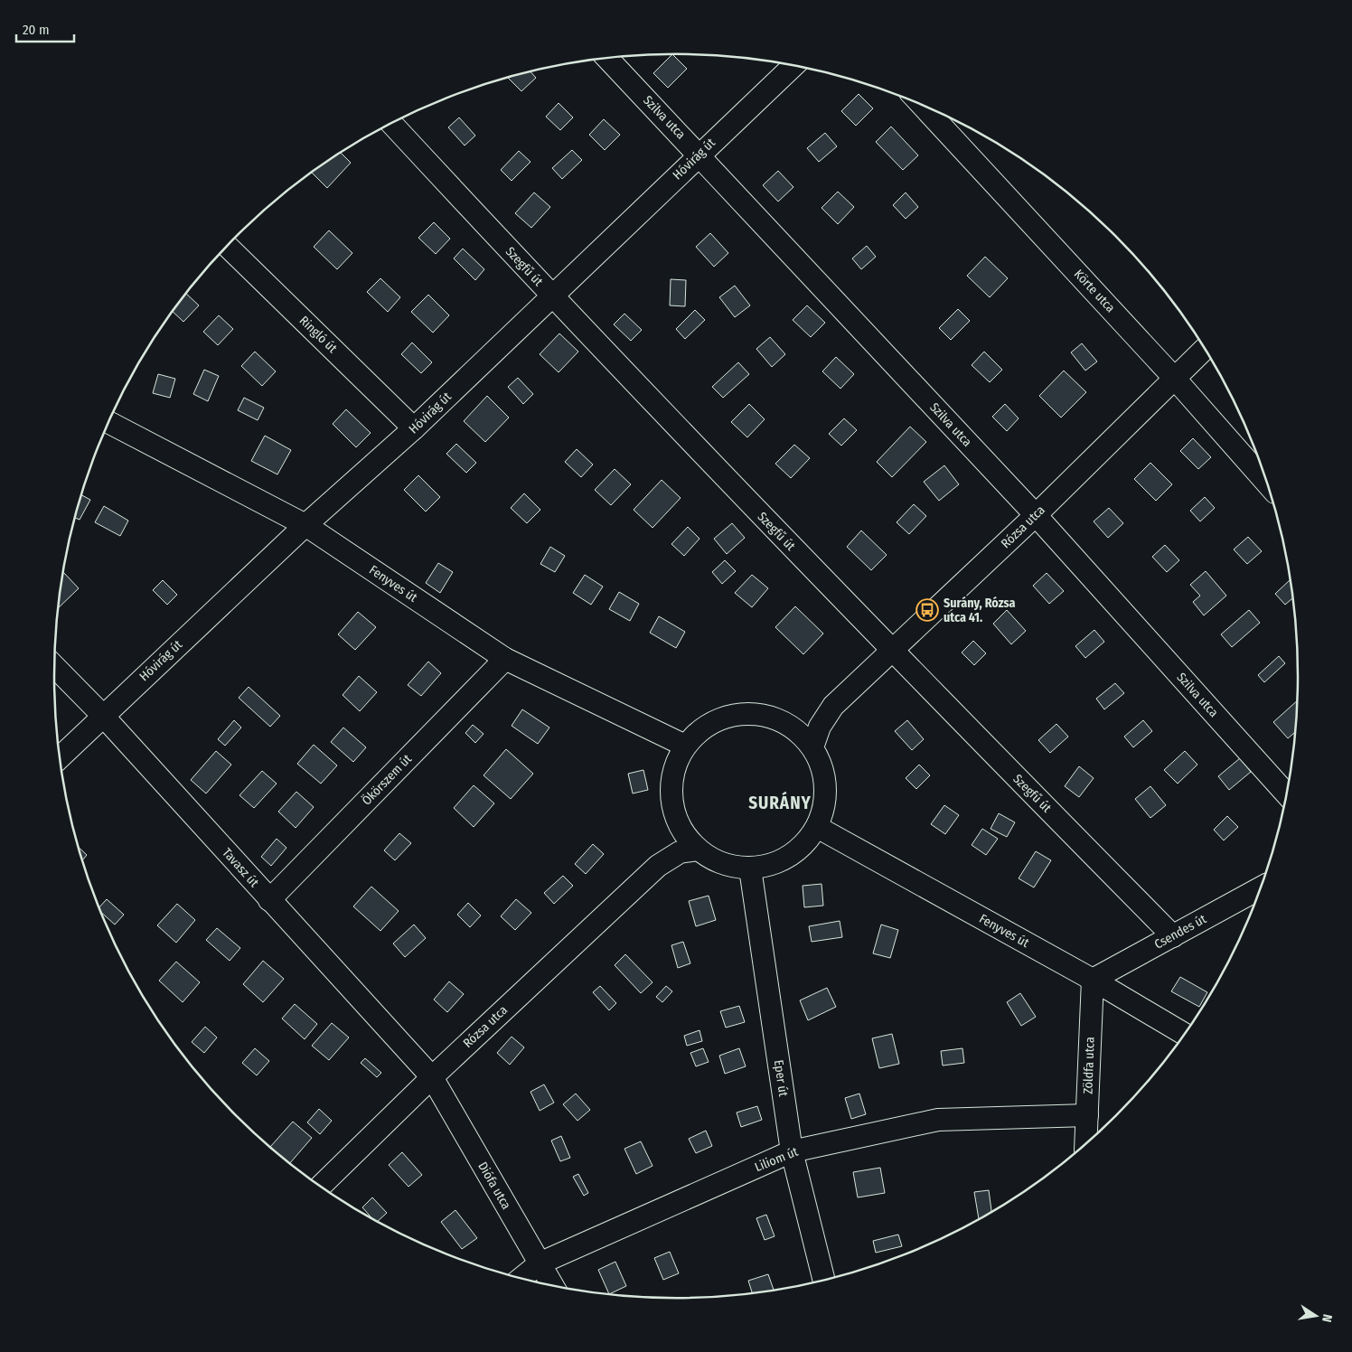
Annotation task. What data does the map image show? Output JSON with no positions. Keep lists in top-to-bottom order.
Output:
{
  "streets": {
    "street": [
      "Szilva utca",
      "Hóvirág út",
      "Szegfű út",
      "Körte utca",
      "Ringló út",
      "Rózsa utca",
      "Fenyves út",
      "Ökörszem út",
      "Tavasz út",
      "Csendes út",
      "Zöldfa utca",
      "Eper út",
      "Liliom út",
      "Diófa utca"
    ]
  },
  "crossings": [
    ["Szilva utca", "Hóvirág út"],
    ["Szilva utca", "Rózsa utca"],
    ["Hóvirág út", "Szegfű út"],
    ["Hóvirág út", "Ringló út"],
    ["Hóvirág út", "Fenyves út"],
    ["Hóvirág út", "Tavasz út"],
    ["Szegfű út", "Rózsa utca"],
    ["Szegfű út", "Csendes út"],
    ["Körte utca", "Rózsa utca"],
    ["Rózsa utca", "Tavasz út"],
    ["Rózsa utca", "Diófa utca"],
    ["Fenyves út", "Ökörszem út"],
    ["Fenyves út", "Csendes út"],
    ["Fenyves út", "Zöldfa utca"],
    ["Fenyves út", "Eper út"],
    ["Ökörszem út", "Tavasz út"],
    ["Tavasz út", "Diófa utca"],
    ["Csendes út", "Zöldfa utca"],
    ["Zöldfa utca", "Liliom út"],
    ["Eper út", "Liliom út"],
    ["Liliom út", "Diófa utca"]
  ],
  "districts": ["SURÁNY"],
  "places": {
    "bus stop": ["Surány, Rózsa utca 41."]
  },
  "scale_bar": "20 m",
  "north": "right"
}
